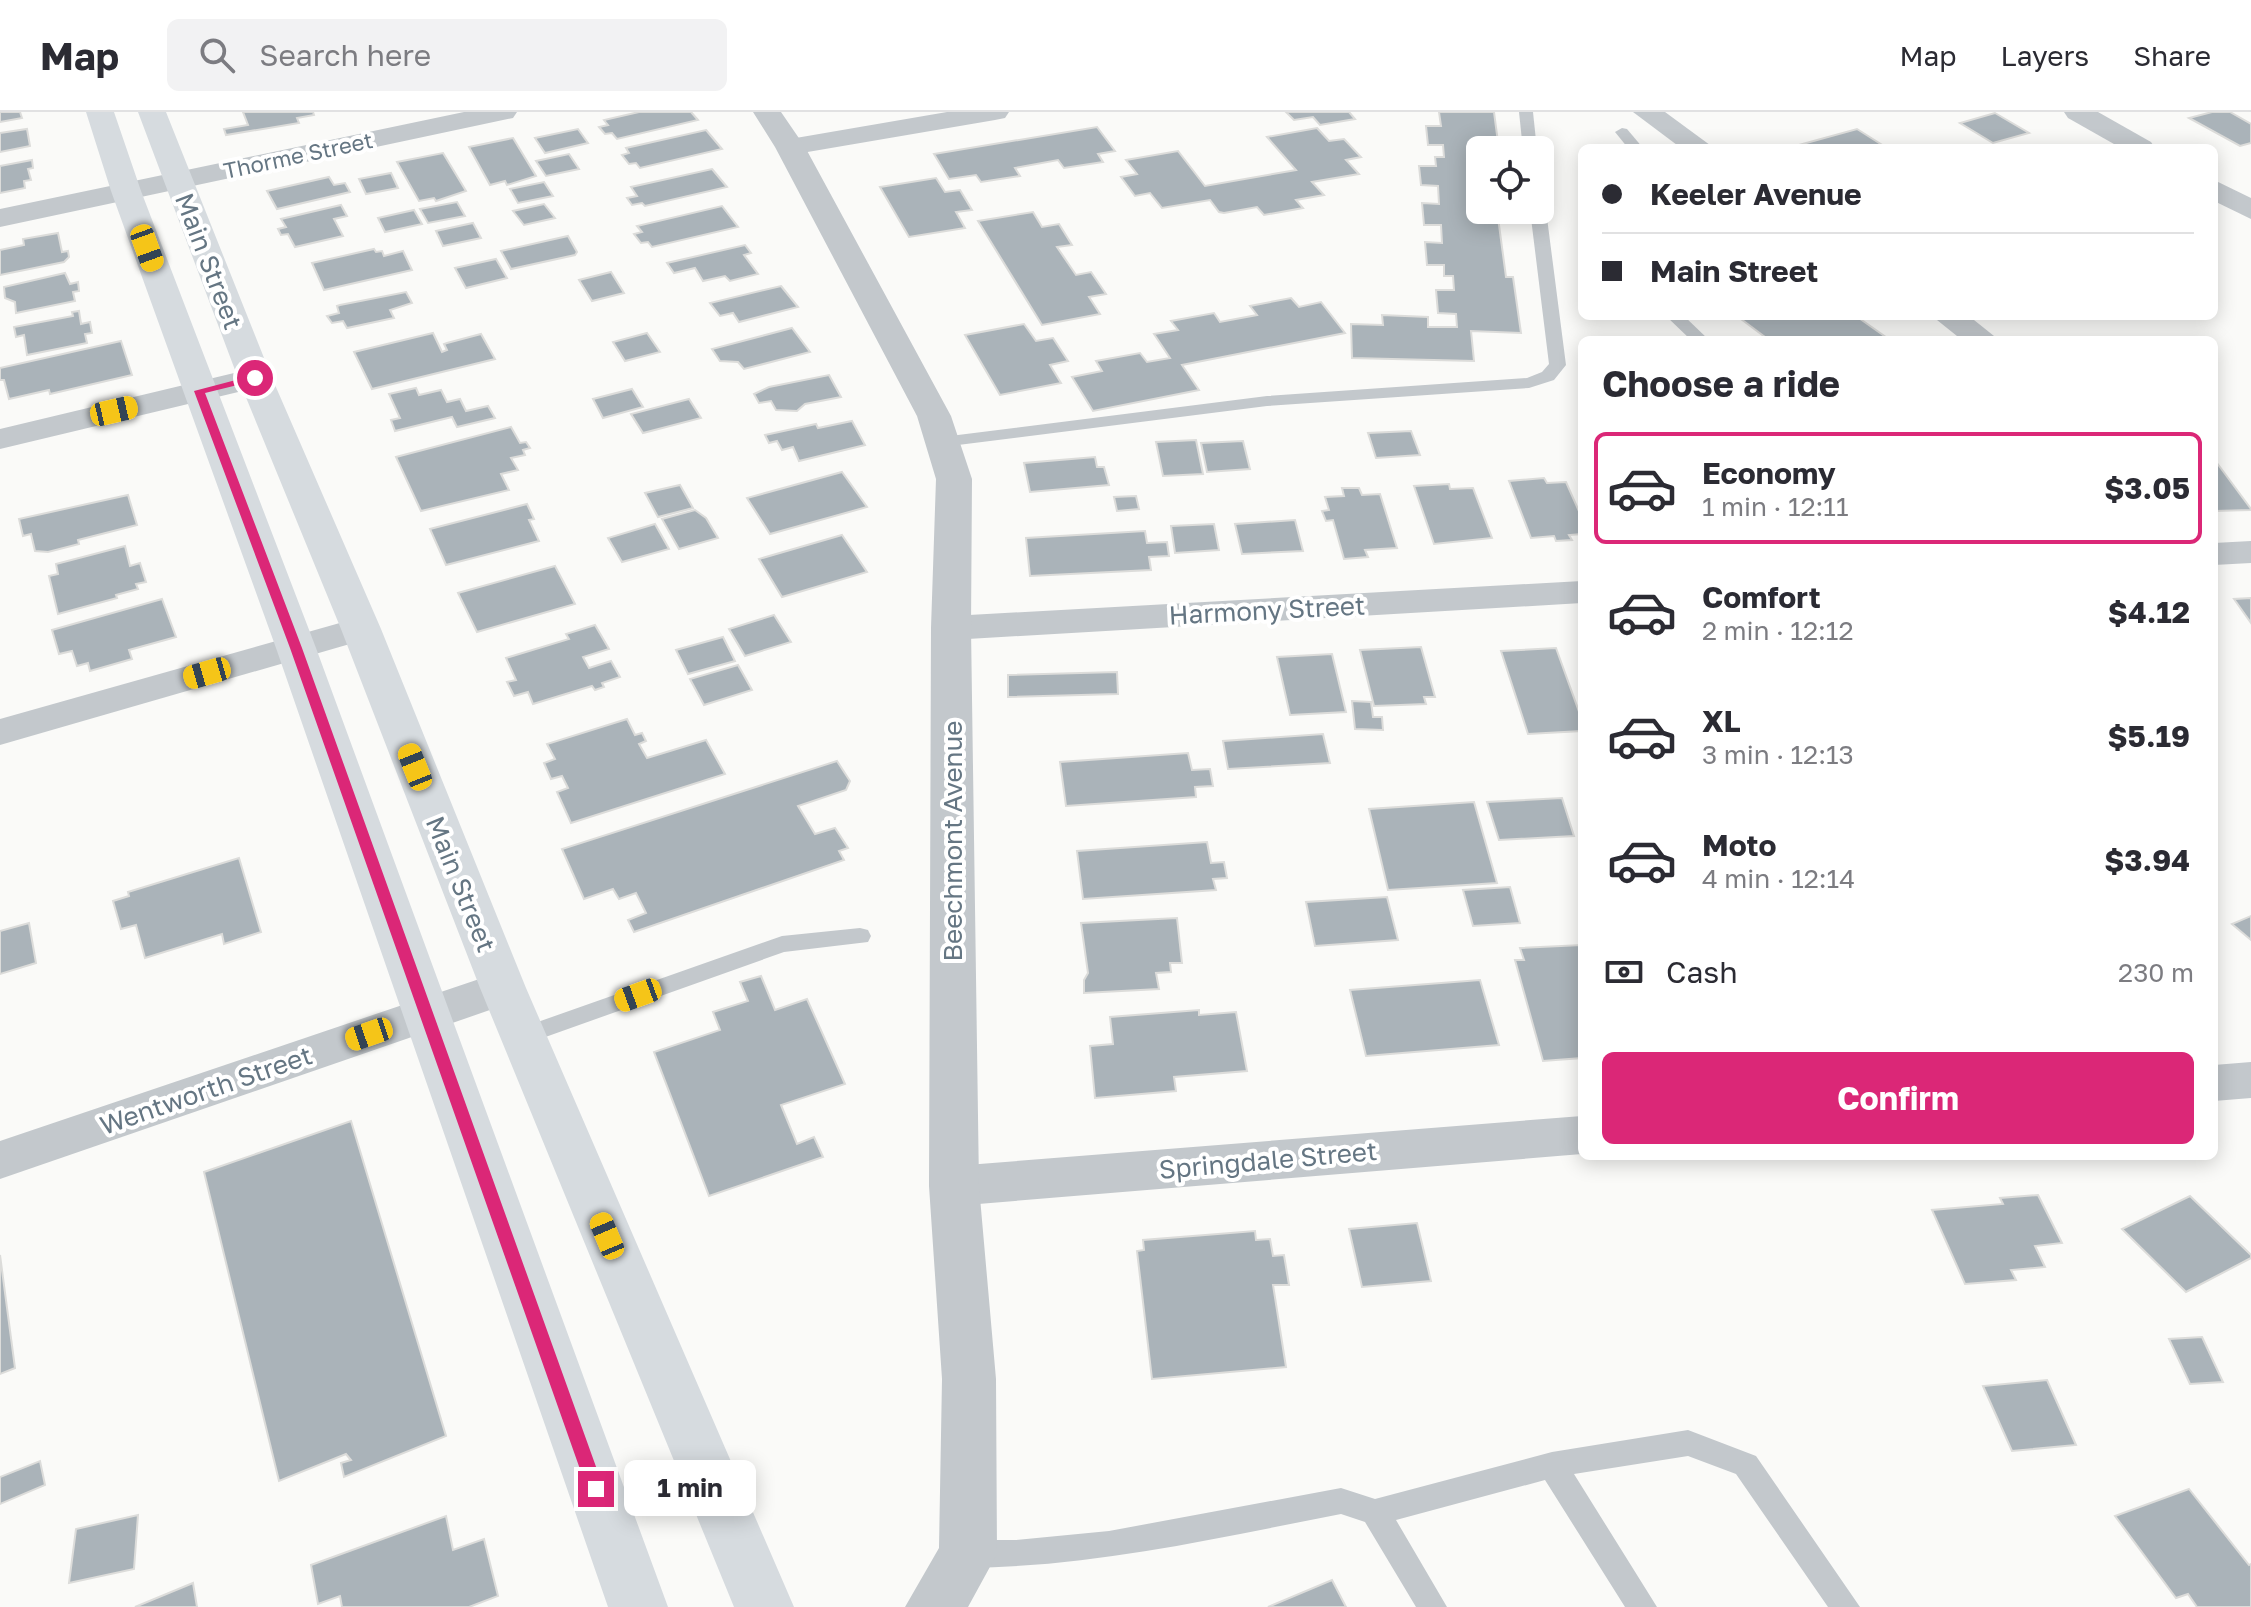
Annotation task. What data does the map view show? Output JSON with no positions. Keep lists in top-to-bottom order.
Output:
{
  "streets": {
    "main road": ["Main Street"],
    "street": [
      "Thorme Street",
      "Harmony Street",
      "Beechmont Avenue",
      "Wentworth Street",
      "Springdale Street"
    ]
  },
  "crossings": [
    ["Thorme Street", "Main Street"],
    ["Main Street", "Wentworth Street"],
    ["Harmony Street", "Beechmont Avenue"],
    ["Beechmont Avenue", "Springdale Street"]
  ],
  "page": {
    "header": "Map",
    "search": "Search here",
    "nav": ["Map", "Layers", "Share"],
    "banner": ["Keeler Avenue", "Main Street"],
    "heading": "Choose a ride",
    "list": [
      {
        "name": "Economy",
        "note": "1 min · 12:11",
        "value": "$3.05"
      },
      {
        "name": "Comfort",
        "note": "2 min · 12:12",
        "value": "$4.12"
      },
      {
        "name": "XL",
        "note": "3 min · 12:13",
        "value": "$5.19"
      },
      {
        "name": "Moto",
        "note": "4 min · 12:14",
        "value": "$3.94"
      }
    ],
    "pay": ["Cash", "230 m"],
    "buttons": "Confirm",
    "bubble": "1 min"
  }
}
